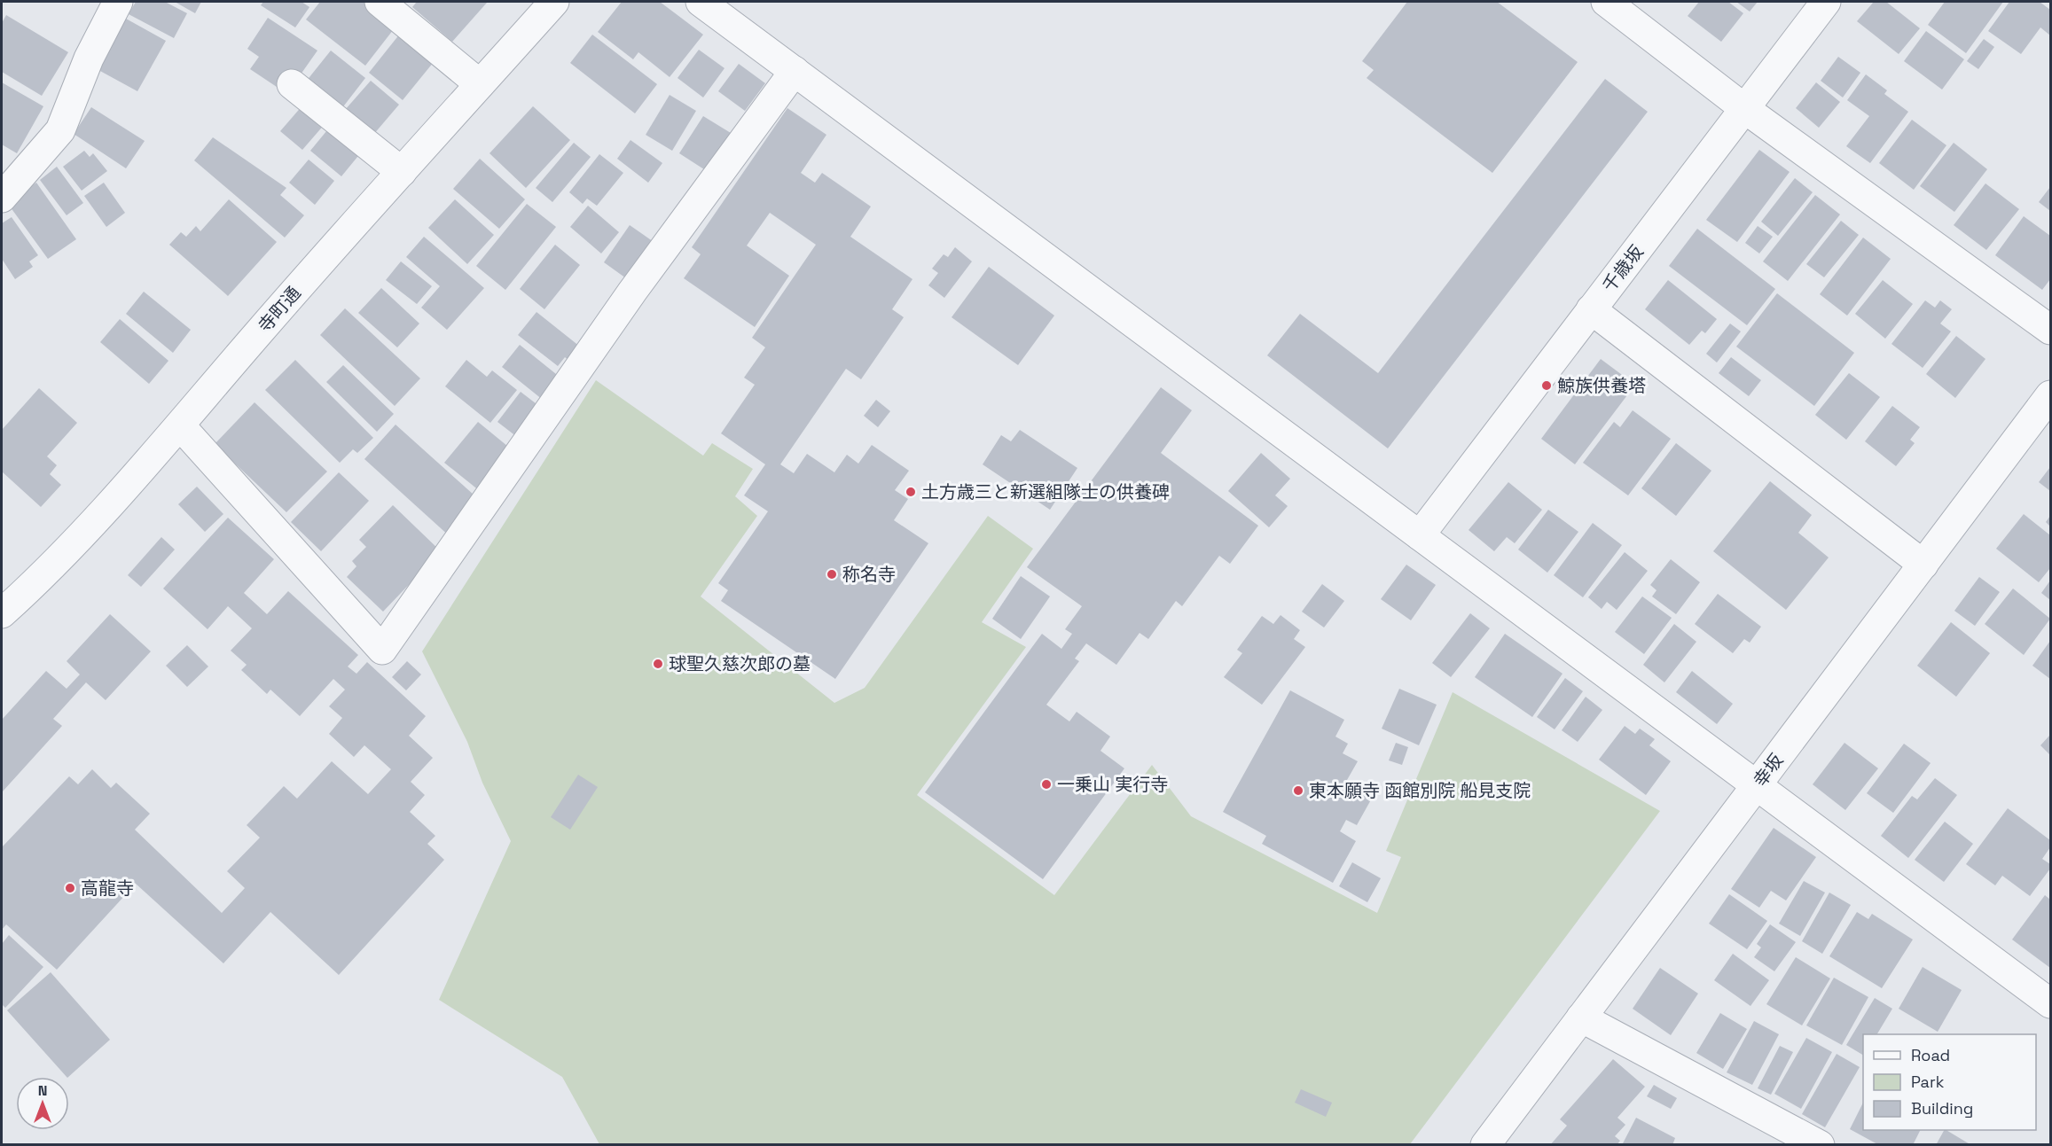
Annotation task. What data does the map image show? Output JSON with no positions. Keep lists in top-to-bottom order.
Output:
{
  "streets": {
    "street": ["千歳坂", "寺町通", "幸坂"]
  },
  "places": [
    "鯨族供養塔",
    "土方歳三と新選組隊士の供養碑",
    "称名寺",
    "球聖久慈次郎の墓",
    "一乗山 実行寺",
    "東本願寺 函館別院 船見支院",
    "高龍寺"
  ],
  "legend": ["Road", "Park", "Building"],
  "north": "top"
}
